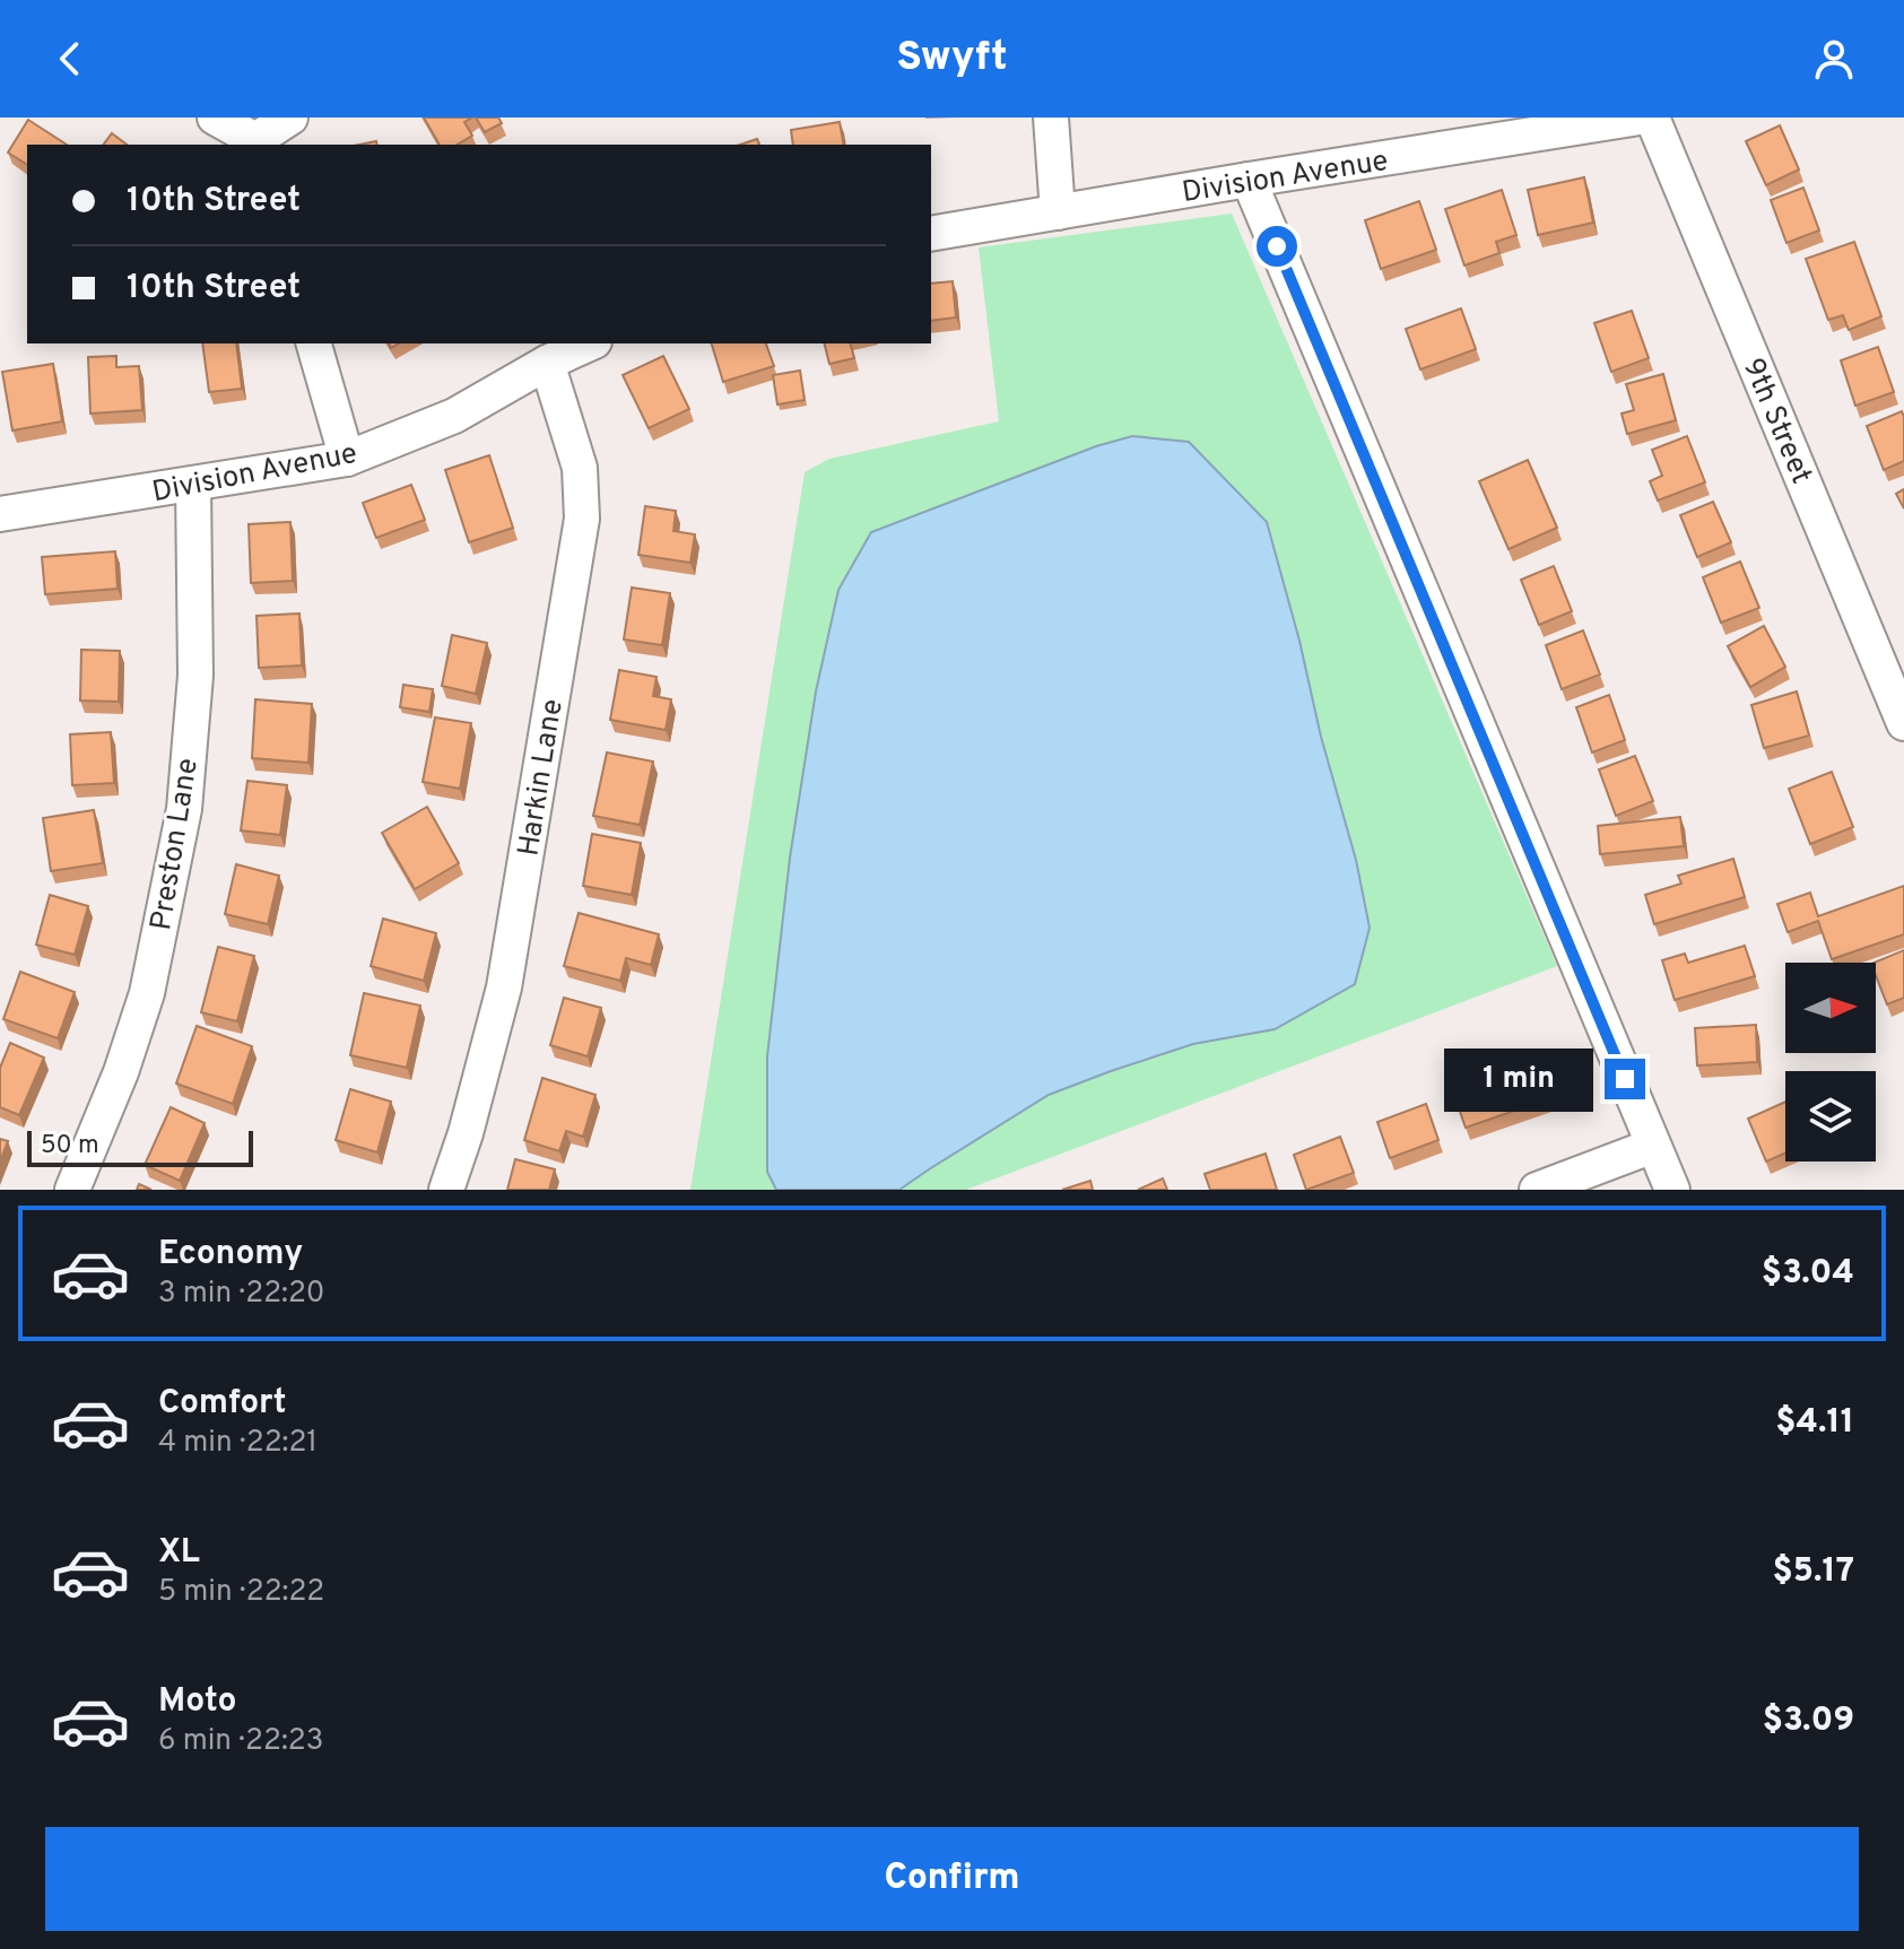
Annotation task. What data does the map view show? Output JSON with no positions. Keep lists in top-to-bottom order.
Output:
{
  "streets": {
    "street": [
      "Division Avenue",
      "9th Street",
      "Harkin Lane",
      "Preston Lane"
    ]
  },
  "crossings": [
    ["Division Avenue", "Harkin Lane"],
    ["Division Avenue", "Preston Lane"]
  ],
  "scale_bar": "50 m",
  "north": "right",
  "page": {
    "header": "Swyft",
    "banner": ["10th Street", "10th Street"],
    "bubble": "1 min",
    "scale": "50 m",
    "list": [
      {
        "name": "Economy",
        "note": "3 min · 22:20",
        "value": "$3.04"
      },
      {
        "name": "Comfort",
        "note": "4 min · 22:21",
        "value": "$4.11"
      },
      {
        "name": "XL",
        "note": "5 min · 22:22",
        "value": "$5.17"
      },
      {
        "name": "Moto",
        "note": "6 min · 22:23",
        "value": "$3.09"
      }
    ],
    "buttons": "Confirm"
  }
}
